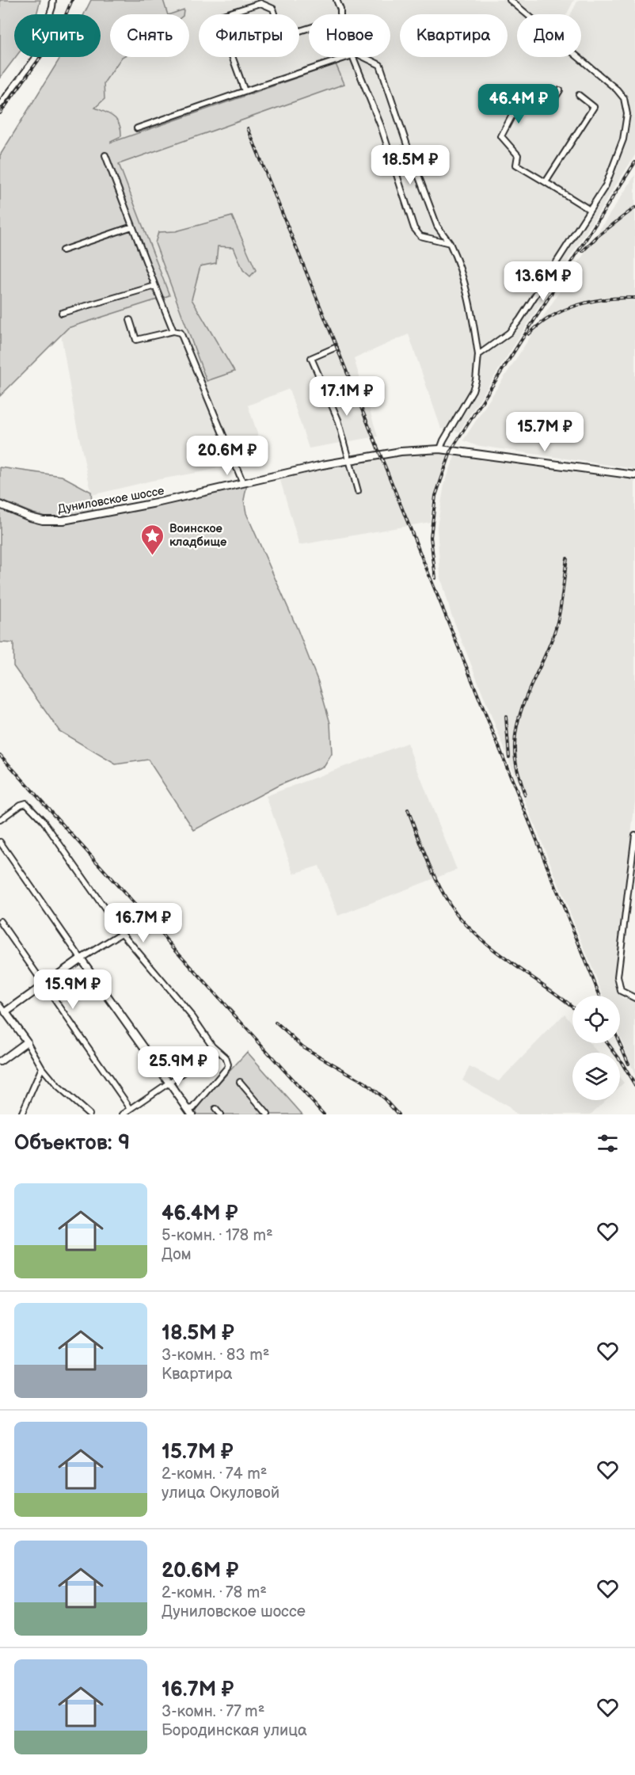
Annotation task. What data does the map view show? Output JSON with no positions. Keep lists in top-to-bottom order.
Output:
{
  "streets": {
    "street": ["Дуниловское шоссе"]
  },
  "places": {
    "place": ["Воинское кладбище"]
  },
  "page": {
    "chip": [
      "Купить",
      "Снять",
      "Фильтры",
      "Новое",
      "Квартира",
      "Дом"
    ],
    "price": [
      "46.4M ₽",
      "18.5M ₽",
      "13.6M ₽",
      "17.1M ₽",
      "15.7M ₽",
      "20.6M ₽",
      "16.7M ₽",
      "15.9M ₽",
      "25.9M ₽"
    ],
    "heading": "Объектов: 9",
    "list": [
      {
        "name": "46.4M ₽",
        "note": "5-комн. · 178 m² · Дом"
      },
      {
        "name": "18.5M ₽",
        "note": "3-комн. · 83 m² · Квартира"
      },
      {
        "name": "15.7M ₽",
        "note": "2-комн. · 74 m² · улица Окуловой"
      },
      {
        "name": "20.6M ₽",
        "note": "2-комн. · 78 m² · Дуниловское шоссе"
      },
      {
        "name": "16.7M ₽",
        "note": "3-комн. · 77 m² · Бородинская улица"
      }
    ]
  }
}
